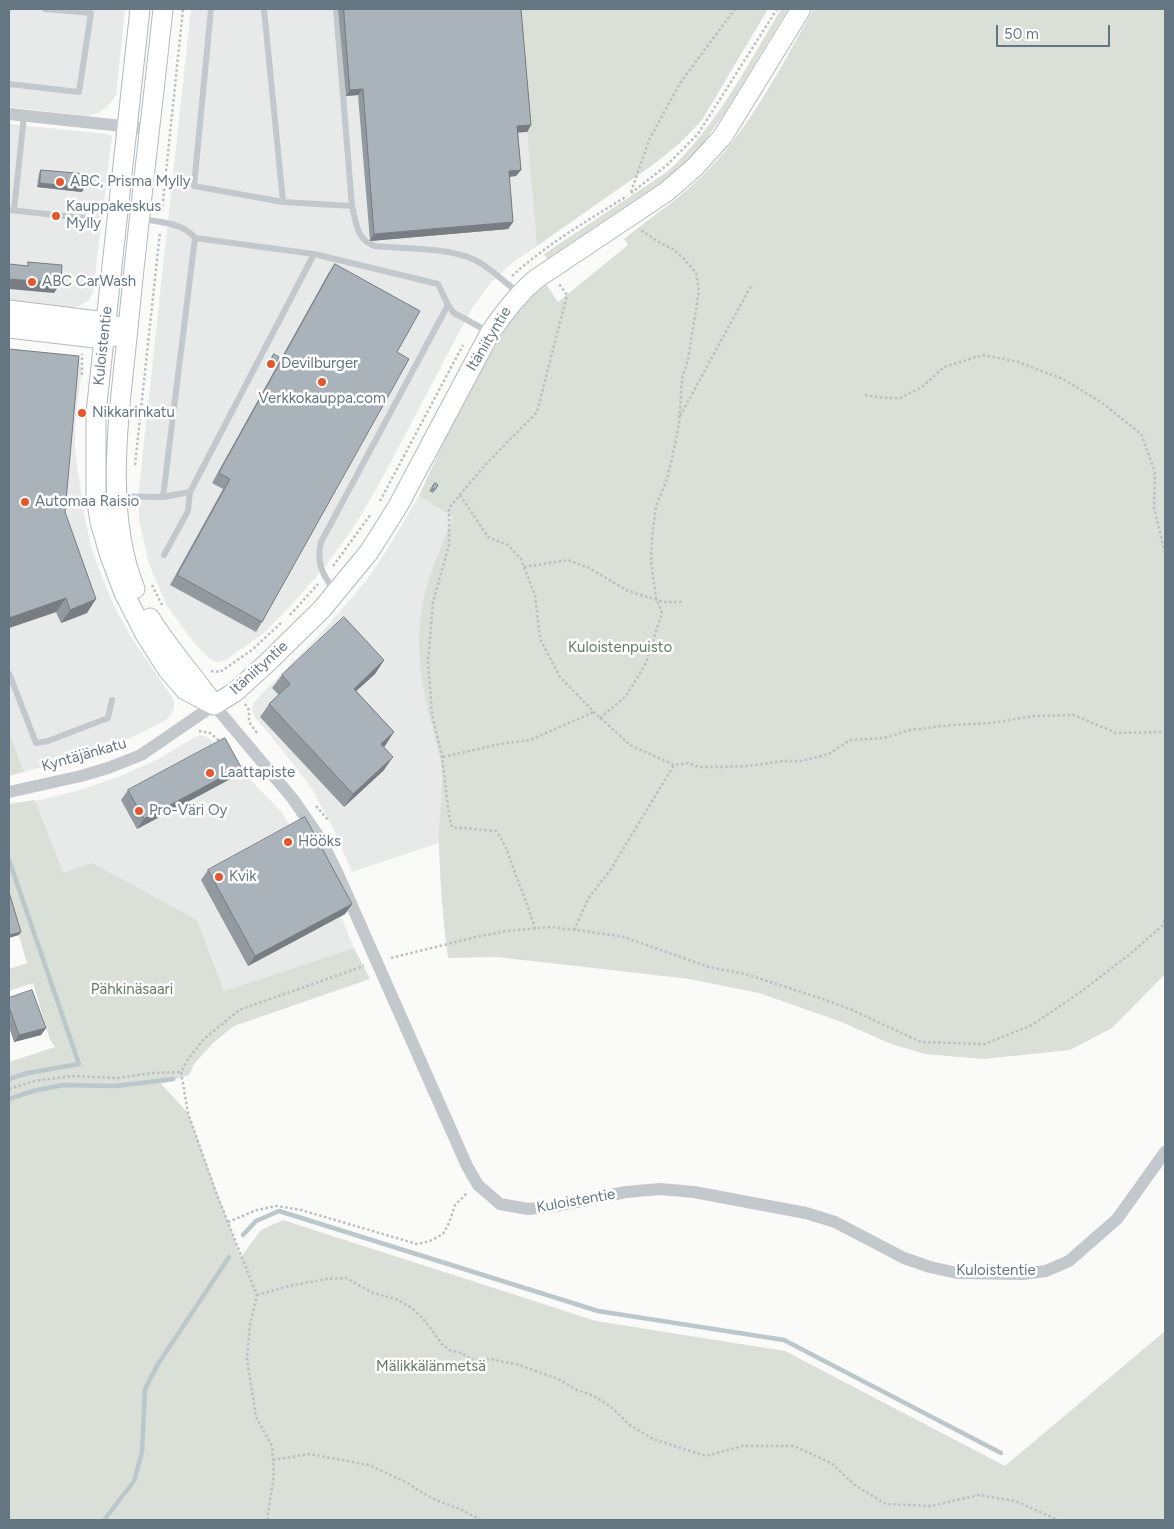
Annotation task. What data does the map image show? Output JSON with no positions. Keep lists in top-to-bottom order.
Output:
{
  "streets": {
    "street": ["Itäniityntie", "Kuloistentie", "Kyntäjänkatu"]
  },
  "crossings": [
    ["Itäniityntie", "Kuloistentie"],
    ["Itäniityntie", "Kyntäjänkatu"],
    ["Kuloistentie", "Kyntäjänkatu"]
  ],
  "parks": ["Kuloistenpuisto", "Pähkinäsaari", "Mälikkälänmetsä"],
  "places": [
    "ABC, Prisma Mylly",
    "Kauppakeskus Mylly",
    "ABC CarWash",
    "Devilburger",
    "Verkkokauppa.com",
    "Nikkarinkatu",
    "Automaa Raisio",
    "Laattapiste",
    "Pro-Väri Oy",
    "Hööks",
    "Kvik"
  ],
  "scale_bar": "50 m"
}
